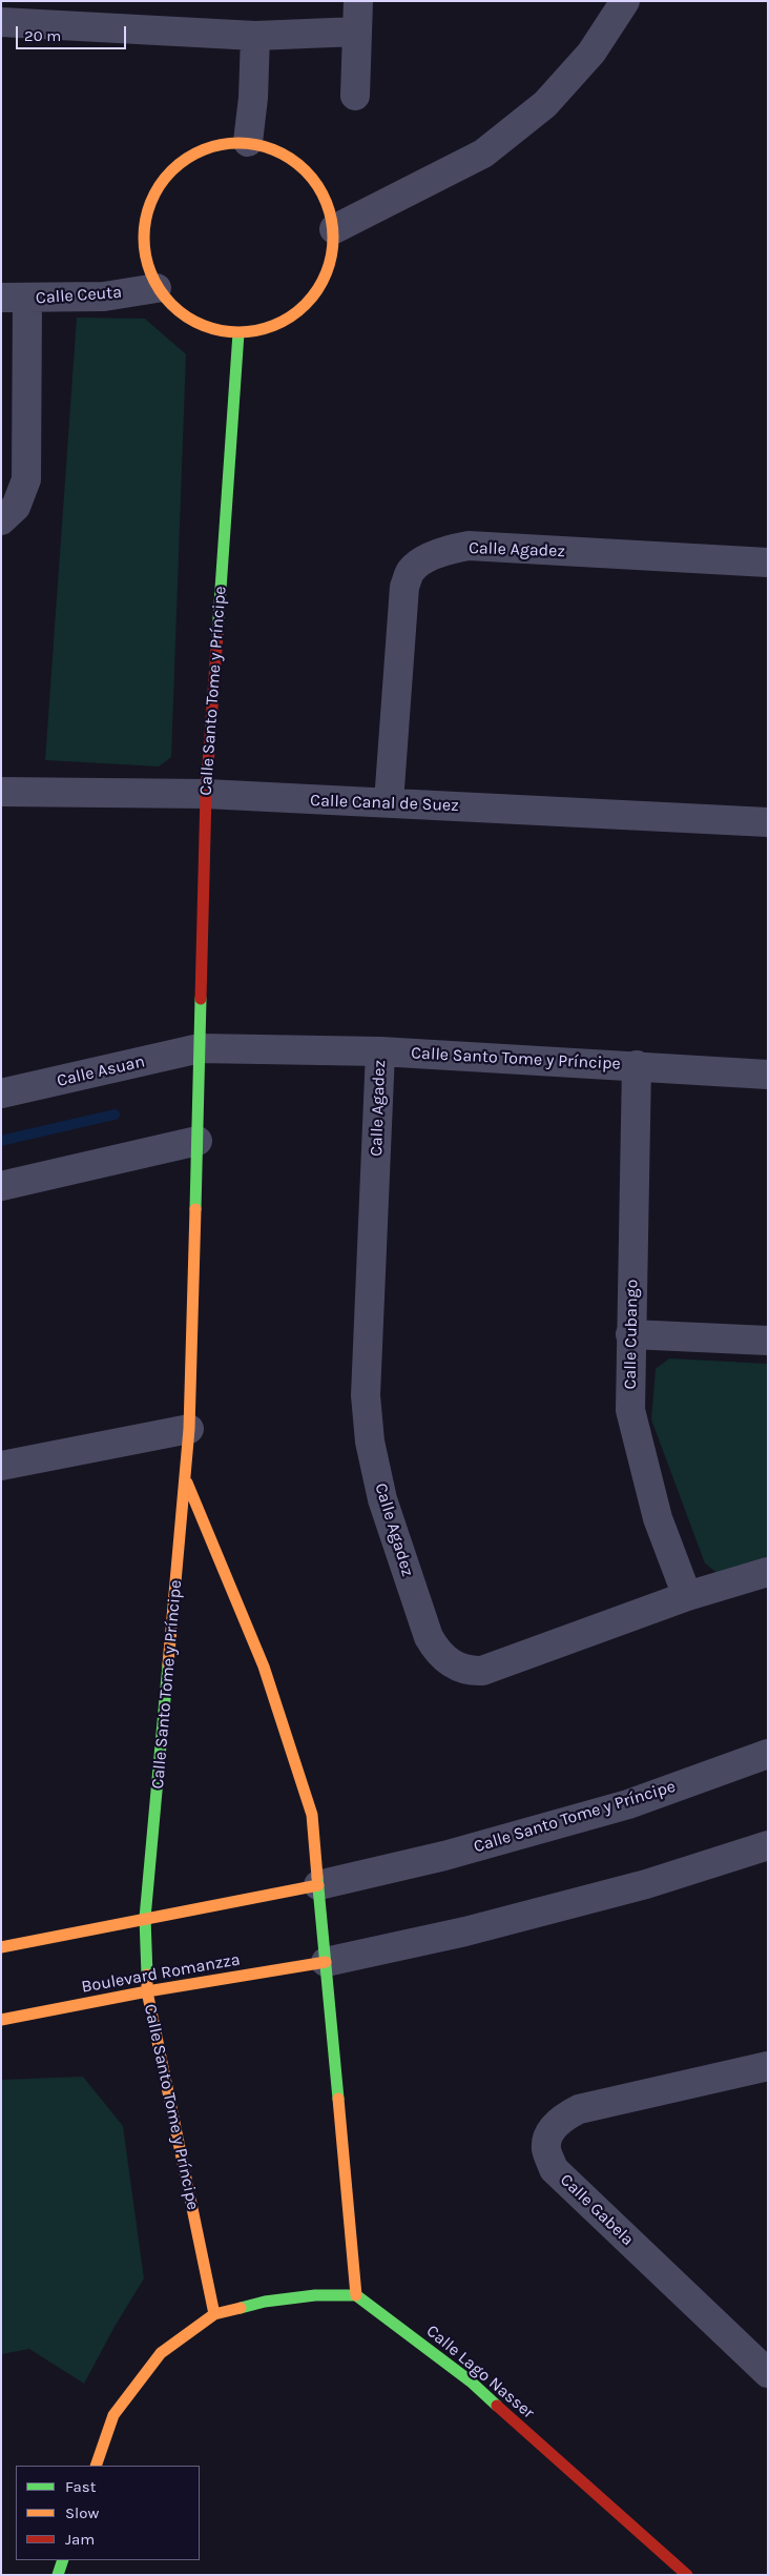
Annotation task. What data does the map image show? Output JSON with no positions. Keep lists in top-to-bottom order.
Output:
{
  "streets": {
    "street": [
      "Calle Ceuta",
      "Calle Agadez",
      "Calle Santo Tome y Príncipe",
      "Calle Canal de Suez",
      "Calle Asuan",
      "Calle Cubango",
      "Boulevard Romanzza",
      "Calle Gabela",
      "Calle Lago Nasser"
    ]
  },
  "crossings": [
    ["Calle Agadez", "Calle Santo Tome y Príncipe"],
    ["Calle Agadez", "Calle Canal de Suez"],
    ["Calle Agadez", "Calle Cubango"],
    ["Calle Santo Tome y Príncipe", "Calle Canal de Suez"],
    ["Calle Santo Tome y Príncipe", "Calle Asuan"],
    ["Calle Santo Tome y Príncipe", "Calle Cubango"],
    ["Calle Santo Tome y Príncipe", "Boulevard Romanzza"],
    ["Calle Santo Tome y Príncipe", "Calle Lago Nasser"]
  ],
  "legend": ["Fast", "Slow", "Jam"],
  "scale_bar": "20 m"
}
